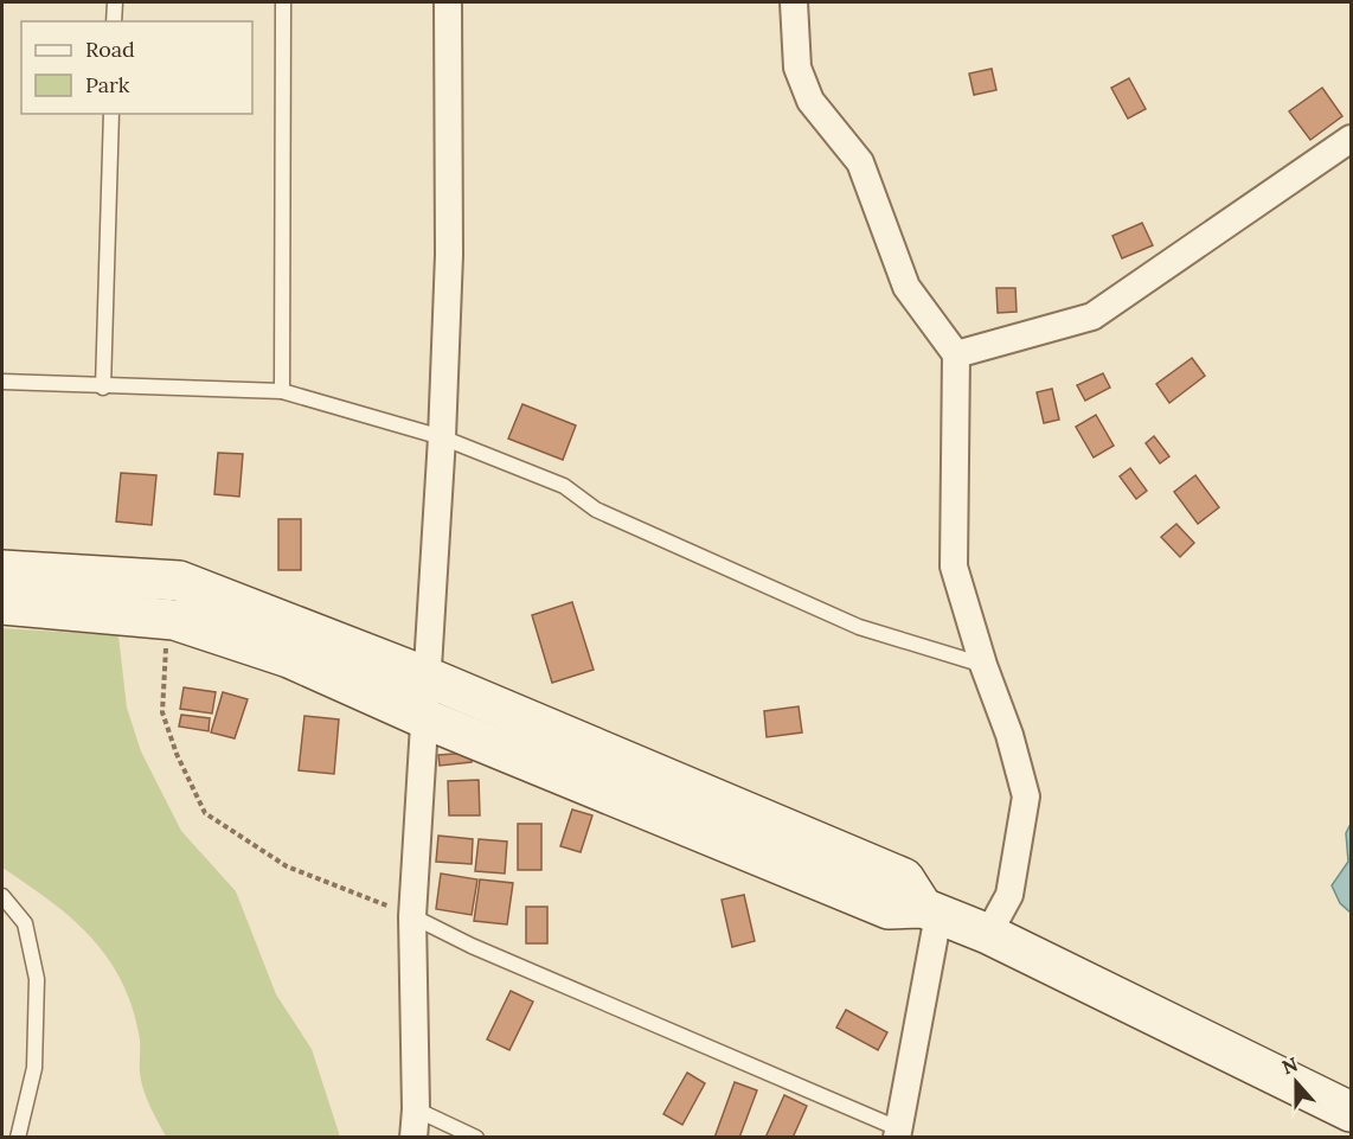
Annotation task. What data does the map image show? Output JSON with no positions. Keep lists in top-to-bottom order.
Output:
{
  "legend": ["Road", "Park"],
  "north": "top"
}
